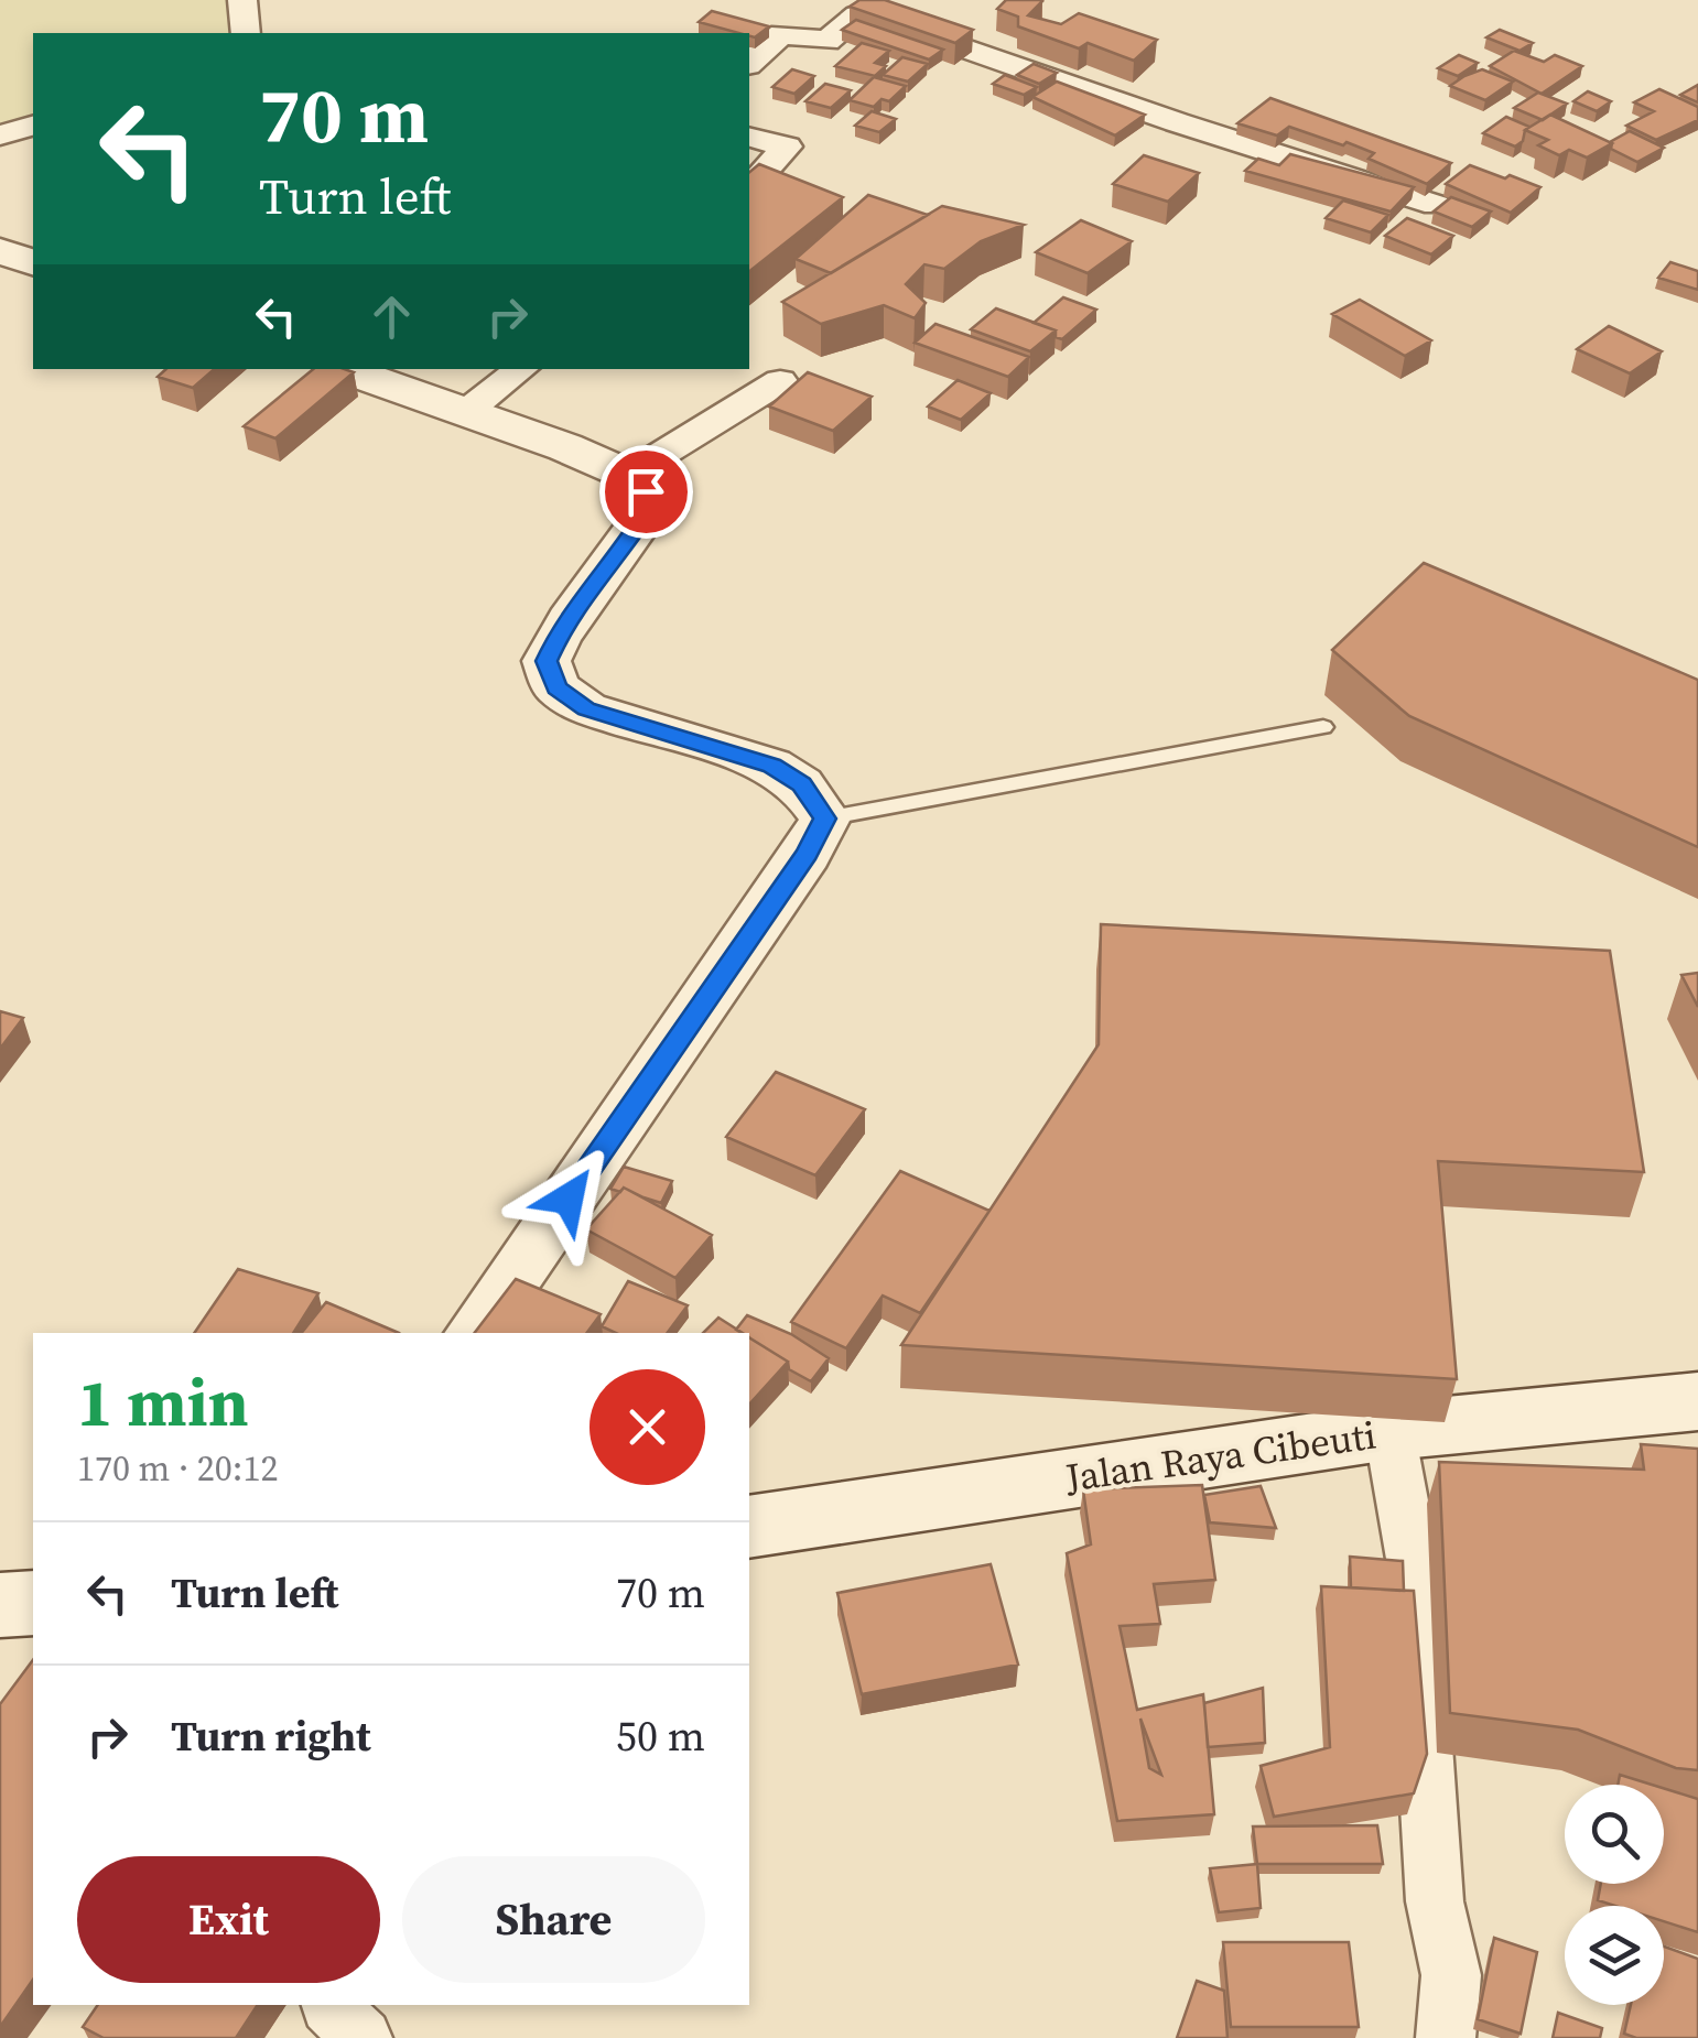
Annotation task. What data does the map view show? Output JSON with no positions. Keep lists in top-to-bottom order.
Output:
{
  "streets": {
    "main road": ["Jalan Raya Cibeuti"]
  },
  "page": {
    "turn": ["70 m", "Turn left"],
    "heading": ["1 min", "170 m · 20:12"],
    "list": [
      {
        "name": "Turn left",
        "value": "70 m"
      },
      {
        "name": "Turn right",
        "value": "50 m"
      }
    ],
    "buttons": ["Exit", "Share"]
  }
}
